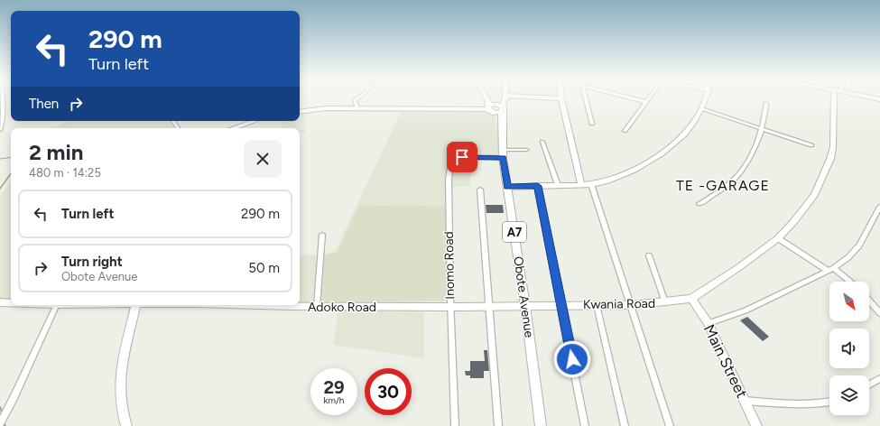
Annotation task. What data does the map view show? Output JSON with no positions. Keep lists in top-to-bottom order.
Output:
{
  "streets": {
    "main road": ["A7", "Obote Avenue"],
    "street": [
      "Inomo Road",
      "Kwania Road",
      "Adoko Road",
      "Main Street"
    ]
  },
  "crossings": [
    ["Inomo Road", "Obote Avenue"],
    ["Inomo Road", "Adoko Road"],
    ["Obote Avenue", "Kwania Road"],
    ["Obote Avenue", "Adoko Road"],
    ["Kwania Road", "Adoko Road"],
    ["Kwania Road", "Main Street"]
  ],
  "districts": ["TE -GARAGE"],
  "north": "bottom right",
  "page": {
    "turn": ["290 m", "Turn left"],
    "then": "Then",
    "heading": ["2 min", "480 m · 14:25"],
    "list": [
      {
        "name": "Turn left",
        "value": "290 m"
      },
      {
        "name": "Turn right",
        "note": "Obote Avenue",
        "value": "50 m"
      }
    ],
    "speed": "29 km/h",
    "limit": "30"
  }
}
